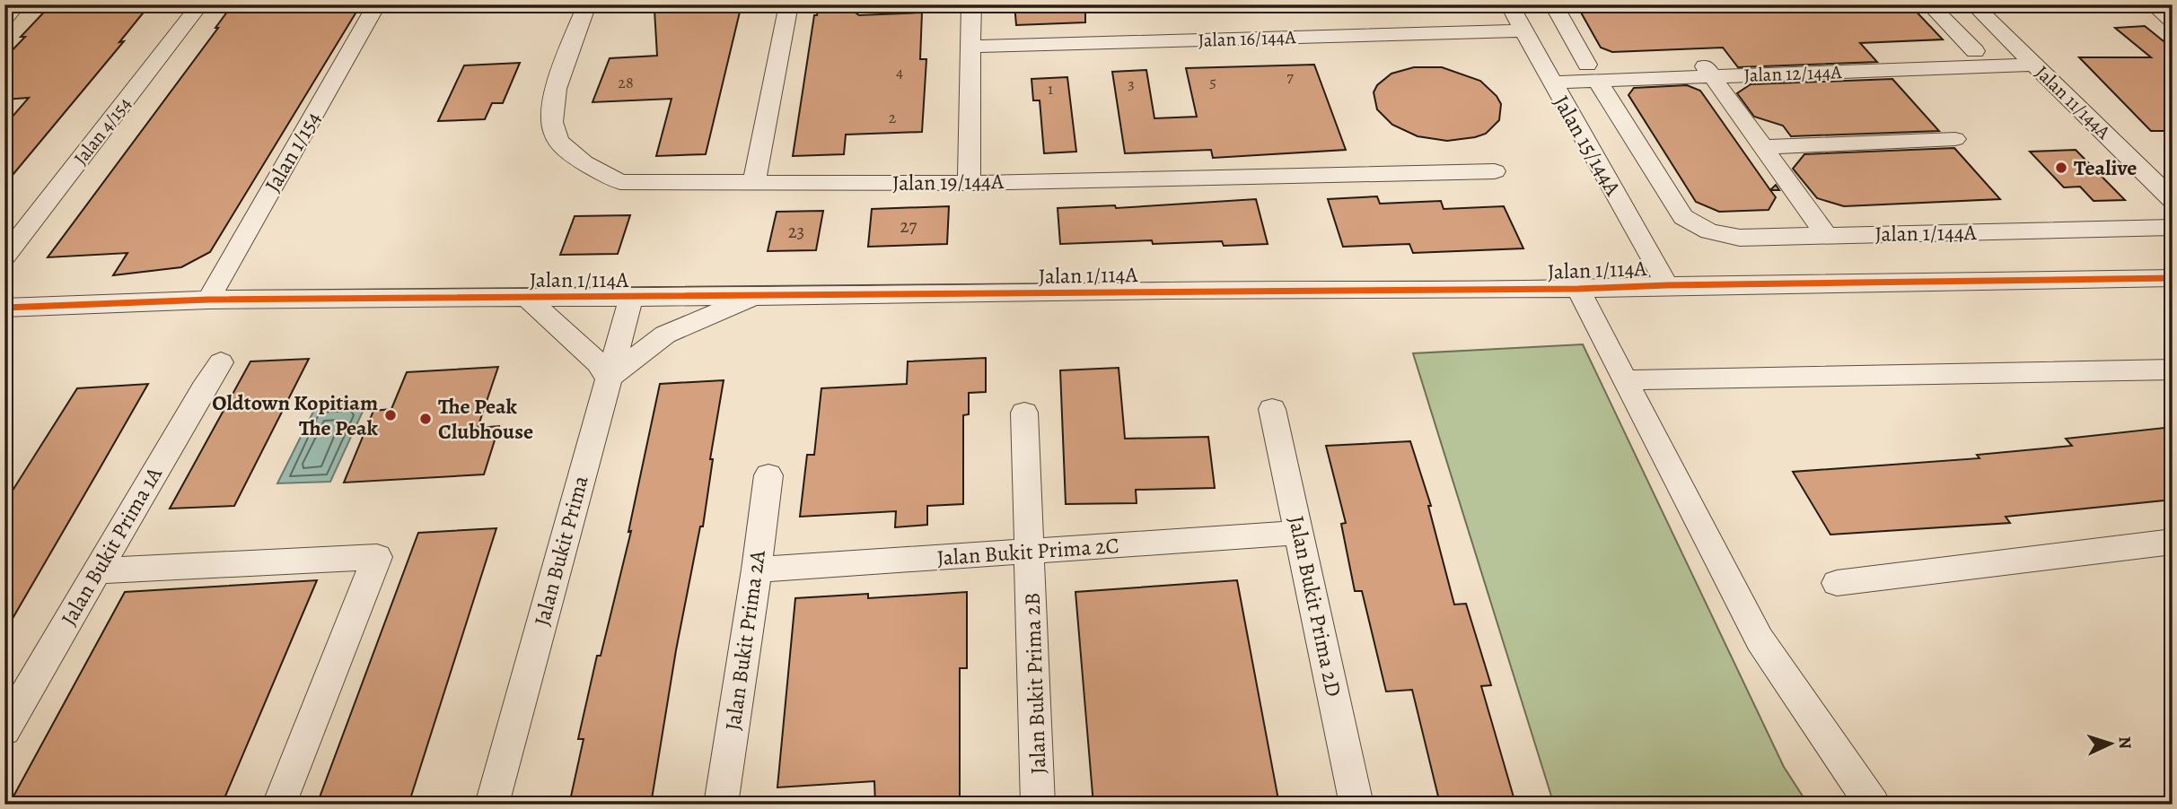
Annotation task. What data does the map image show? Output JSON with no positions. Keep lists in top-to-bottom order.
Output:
{
  "streets": {
    "street": [
      "Jalan 16/144A",
      "Jalan 12/144A",
      "Jalan 11/144A",
      "Jalan 4/154",
      "Jalan 15/144A",
      "Jalan 1/154",
      "Jalan 19/144A",
      "Jalan 1/144A",
      "Jalan 1/114A",
      "Jalan Bukit Prima 1A",
      "Jalan Bukit Prima",
      "Jalan Bukit Prima 2C",
      "Jalan Bukit Prima 2D",
      "Jalan Bukit Prima 2A",
      "Jalan Bukit Prima 2B"
    ]
  },
  "crossings": [
    ["Jalan 16/144A", "Jalan 15/144A"],
    ["Jalan 12/144A", "Jalan 11/144A"],
    ["Jalan 12/144A", "Jalan 15/144A"],
    ["Jalan 15/144A", "Jalan 1/144A"],
    ["Jalan 15/144A", "Jalan 1/114A"],
    ["Jalan 1/154", "Jalan 1/114A"],
    ["Jalan 1/114A", "Jalan Bukit Prima"],
    ["Jalan Bukit Prima 2C", "Jalan Bukit Prima 2D"],
    ["Jalan Bukit Prima 2C", "Jalan Bukit Prima 2A"],
    ["Jalan Bukit Prima 2C", "Jalan Bukit Prima 2B"]
  ],
  "places": ["Tealive", "Oldtown Kopitiam The Peak", "The Peak Clubhouse"],
  "house_numbers": [
    "4",
    "7",
    "5",
    "28",
    "3",
    "1",
    "2",
    "27",
    "23"
  ],
  "north": "right"
}
